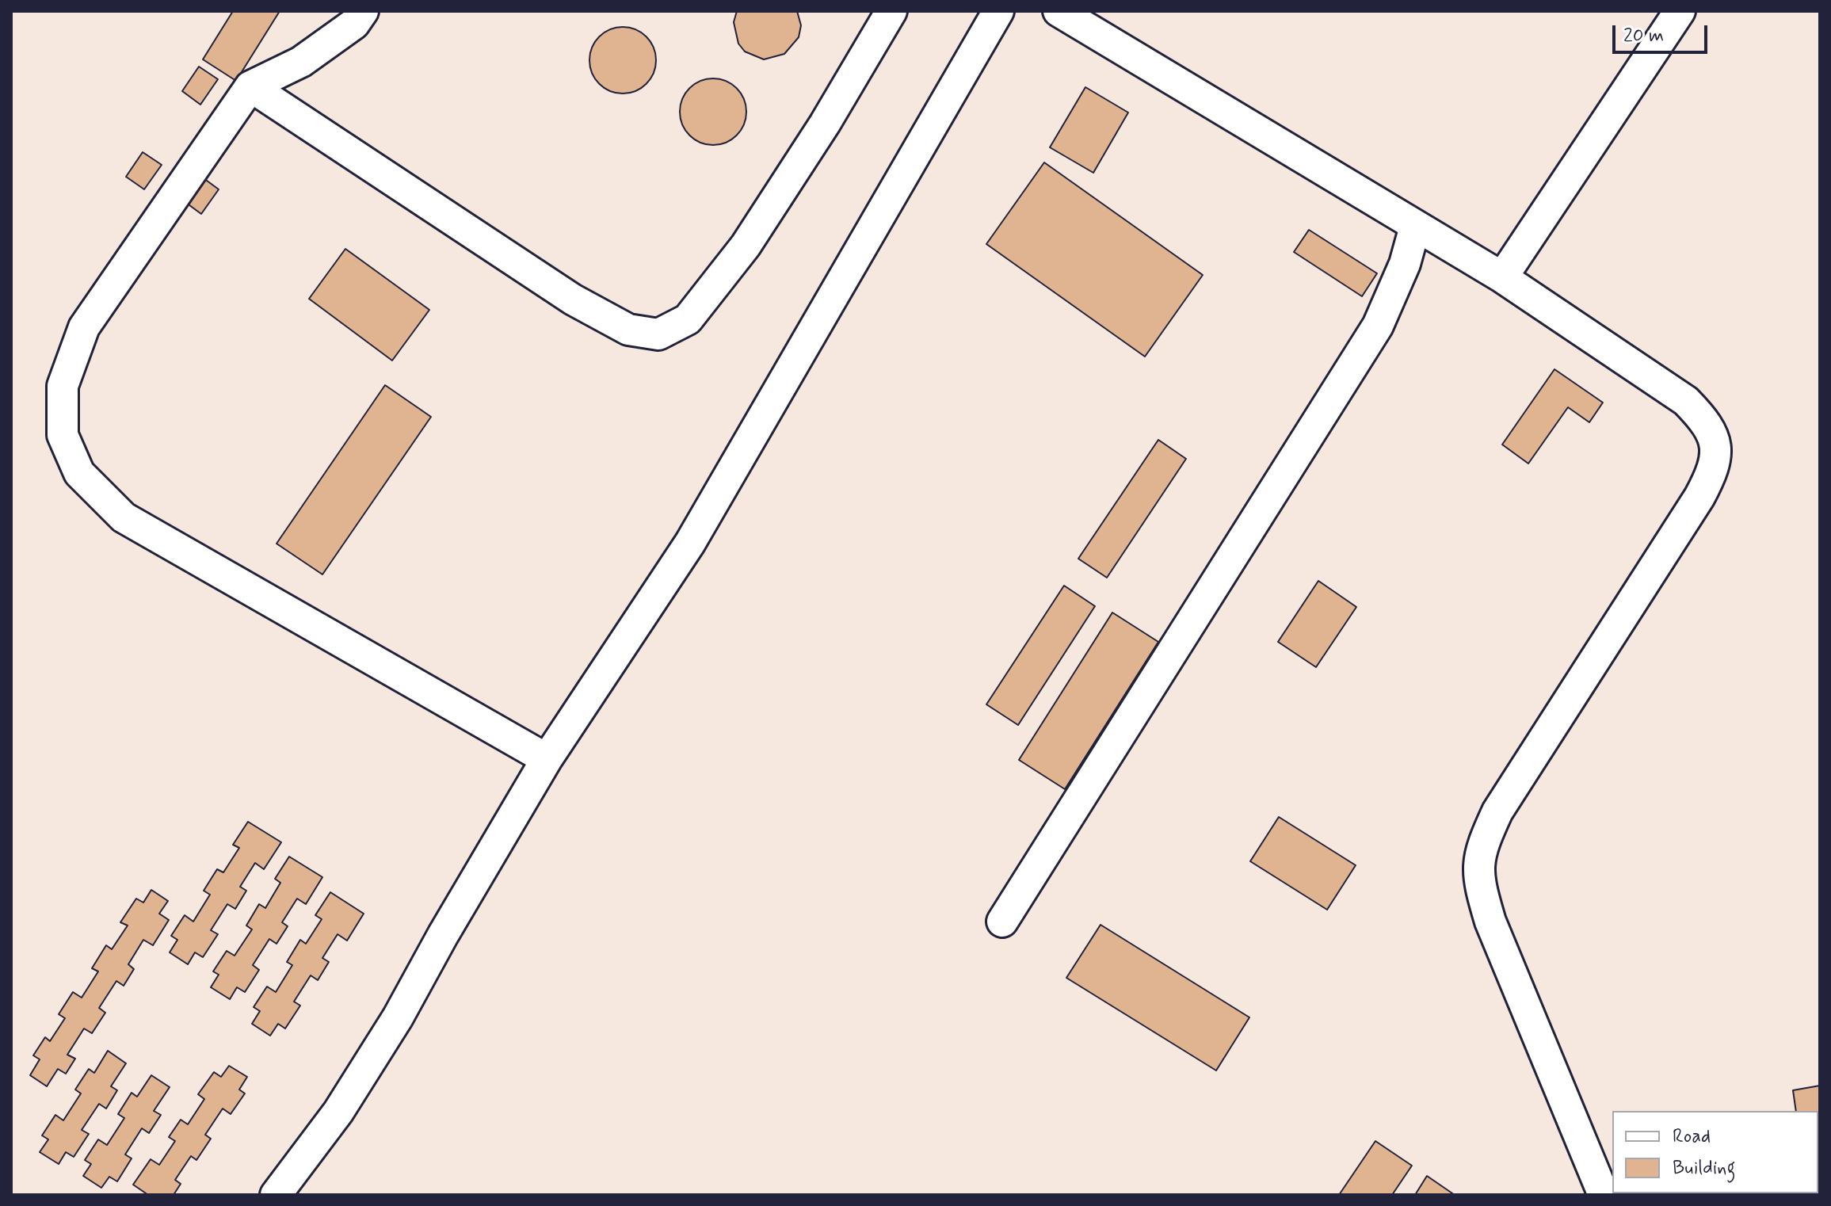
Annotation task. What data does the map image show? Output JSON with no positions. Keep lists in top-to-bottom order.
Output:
{
  "legend": ["Road", "Building"],
  "scale_bar": "20 m"
}
